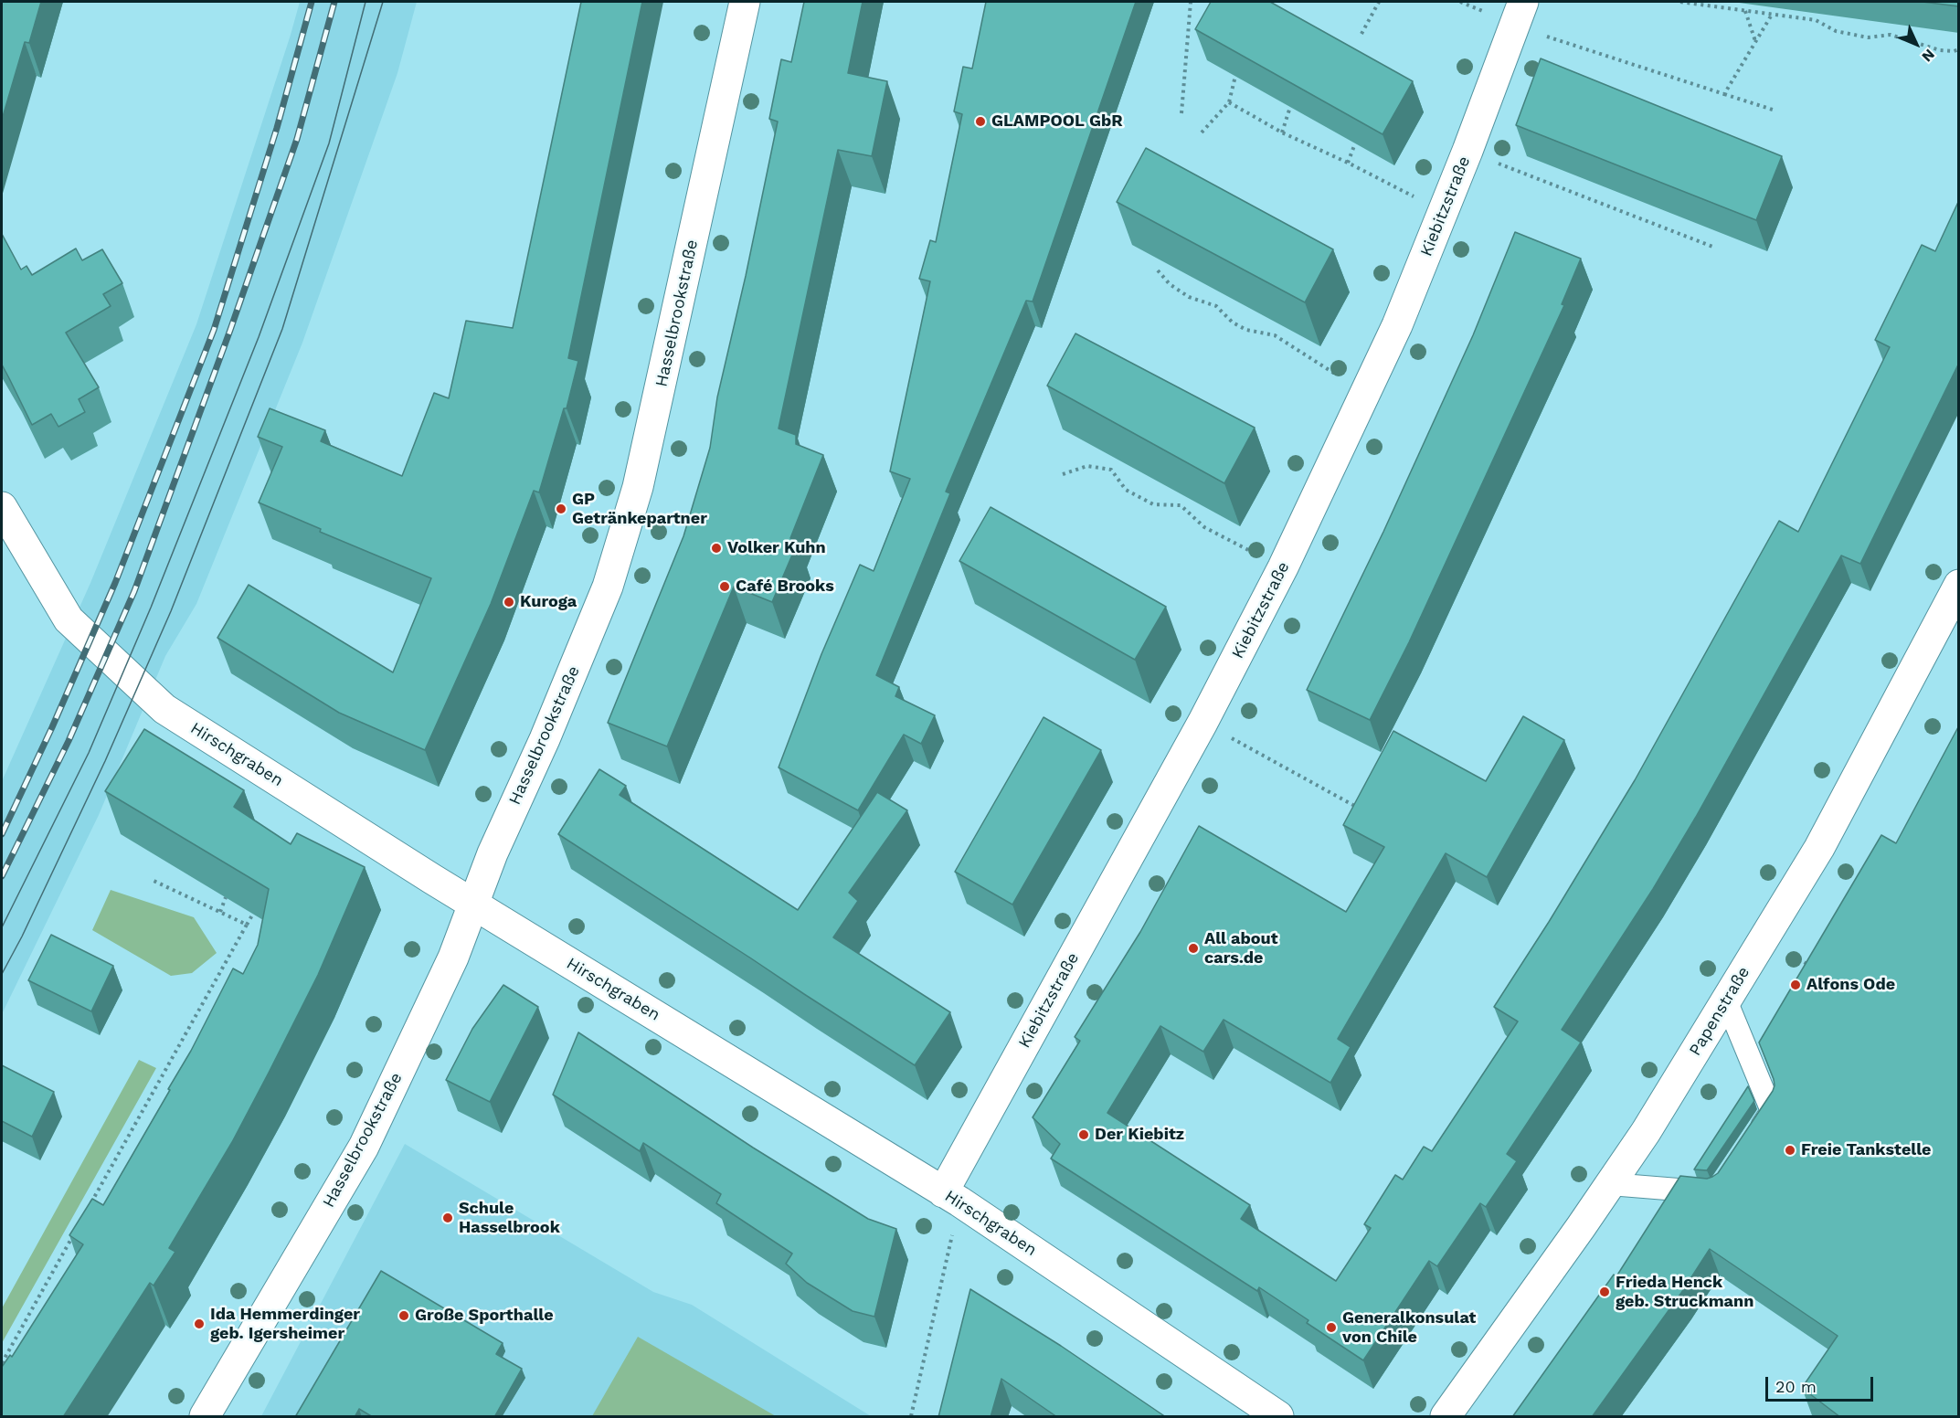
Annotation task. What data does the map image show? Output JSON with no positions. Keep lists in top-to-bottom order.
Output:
{
  "streets": {
    "street": [
      "Kiebitzstraße",
      "Hasselbrookstraße",
      "Hirschgraben",
      "Papenstraße"
    ]
  },
  "crossings": [
    ["Kiebitzstraße", "Hirschgraben"],
    ["Hasselbrookstraße", "Hirschgraben"]
  ],
  "places": [
    "GLAMPOOL GbR",
    "GP Getränkepartner",
    "Volker Kuhn",
    "Café Brooks",
    "Kuroga",
    "All about cars.de",
    "Alfons Ode",
    "Der Kiebitz",
    "Freie Tankstelle",
    "Schule Hasselbrook",
    "Frieda Henck geb. Struckmann",
    "Große Sporthalle",
    "Ida Hemmerdinger geb. Igersheimer",
    "Generalkonsulat von Chile"
  ],
  "scale_bar": "20 m",
  "north": "bottom right"
}
